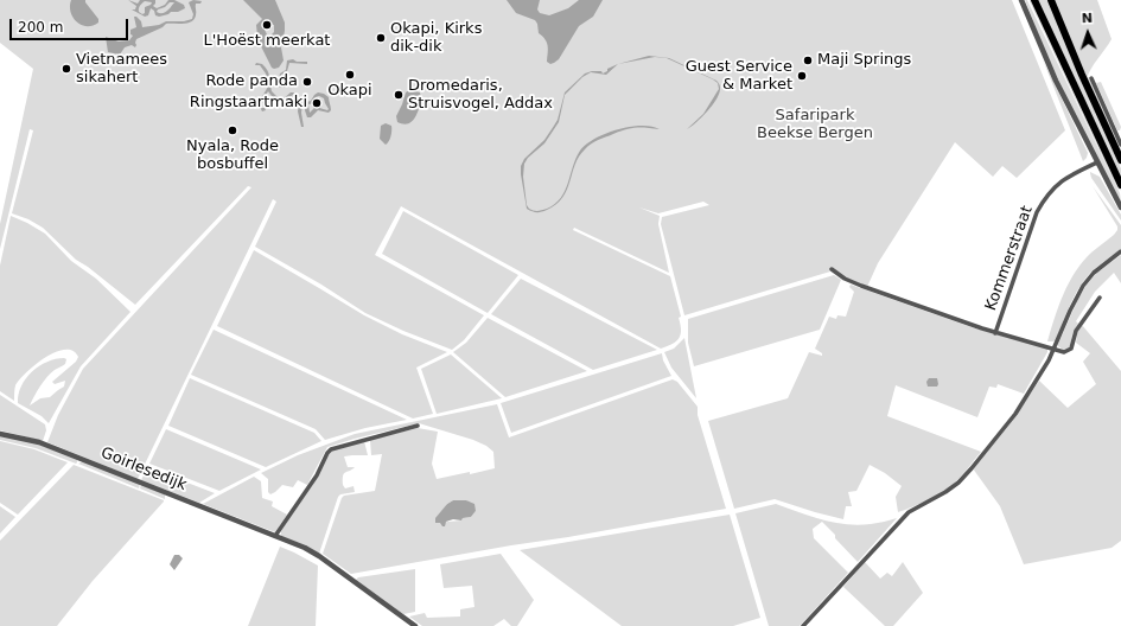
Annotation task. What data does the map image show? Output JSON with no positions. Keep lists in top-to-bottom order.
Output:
{
  "streets": {
    "street": ["Kommerstraat", "Goirlesedijk"]
  },
  "parks": ["Safaripark Beekse Bergen"],
  "places": [
    "L'Hoëst meerkat",
    "Okapi, Kirks dik-dik",
    "Maji Springs",
    "Vietnamees sikahert",
    "Okapi",
    "Guest Service & Market",
    "Rode panda",
    "Dromedaris, Struisvogel, Addax",
    "Ringstaartmaki",
    "Nyala, Rode bosbuffel"
  ],
  "scale_bar": "200 m",
  "north": "top"
}
